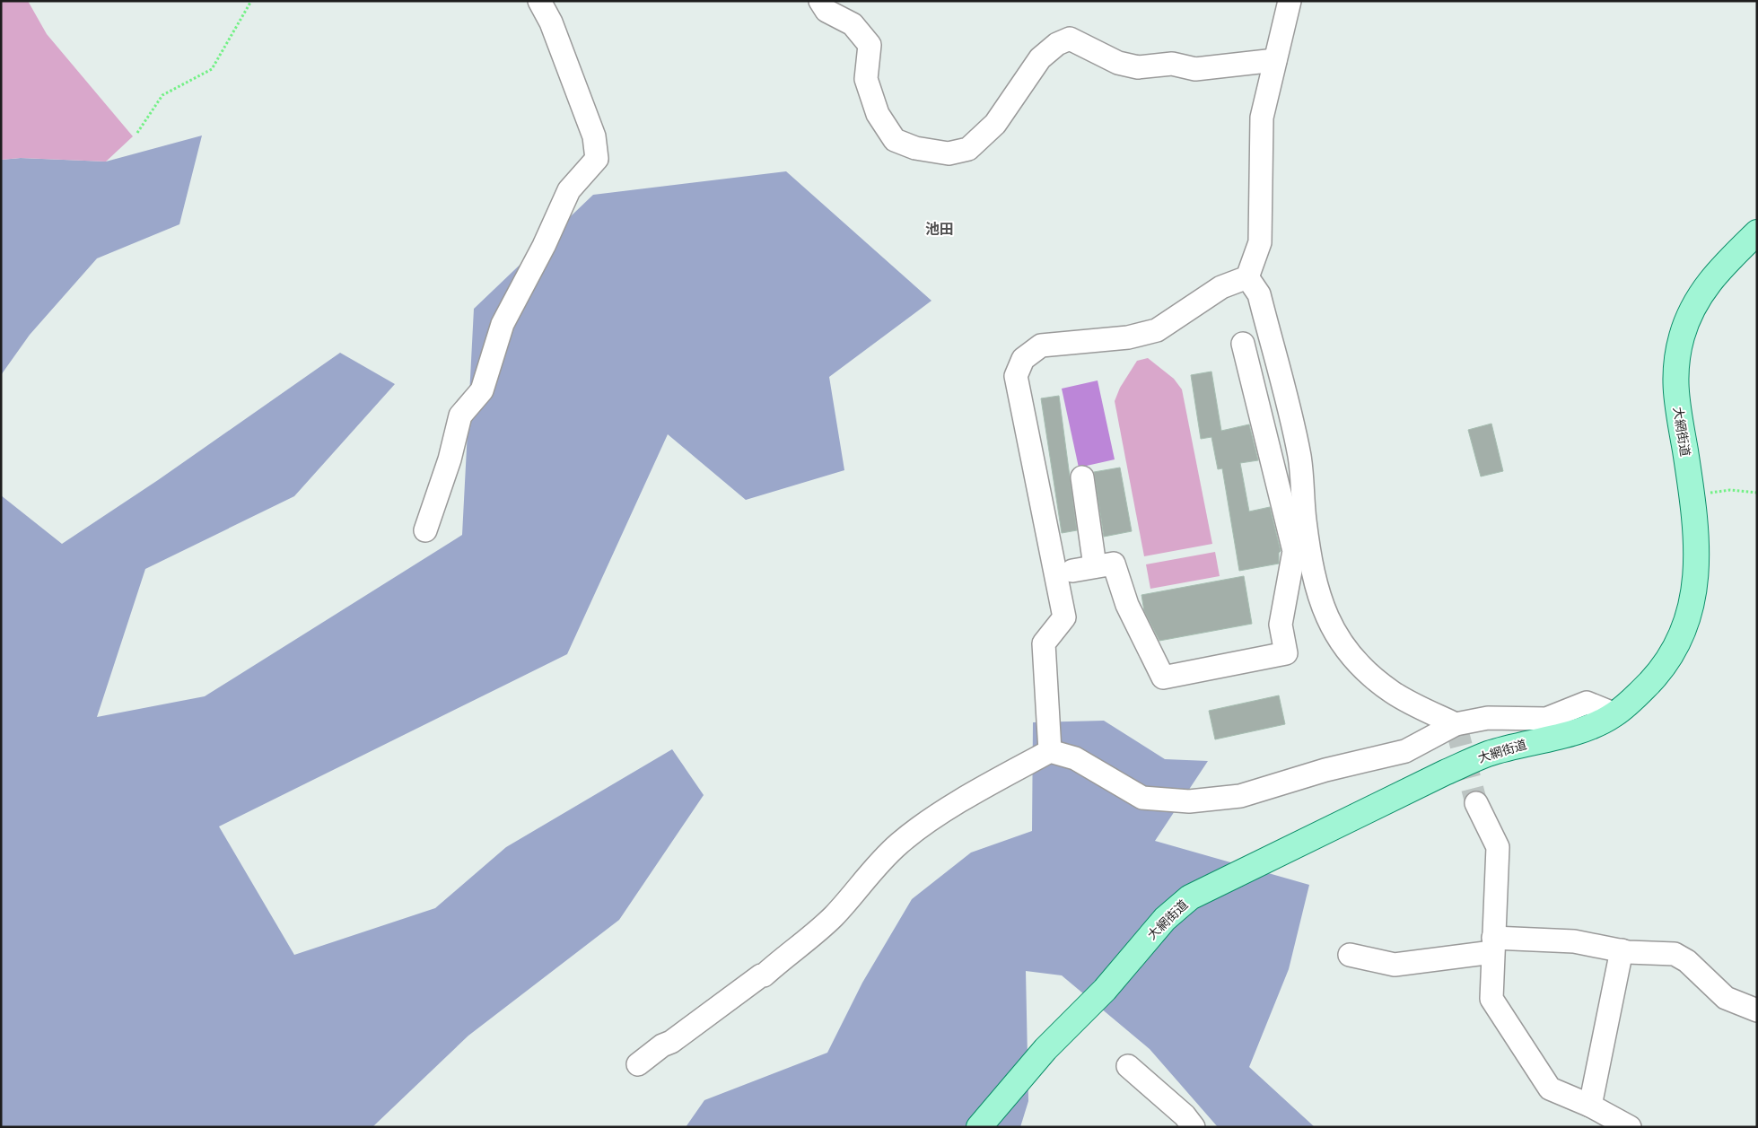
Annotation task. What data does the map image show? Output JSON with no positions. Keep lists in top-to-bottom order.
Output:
{
  "streets": {
    "main road": ["大網街道"]
  },
  "districts": ["池田"]
}
